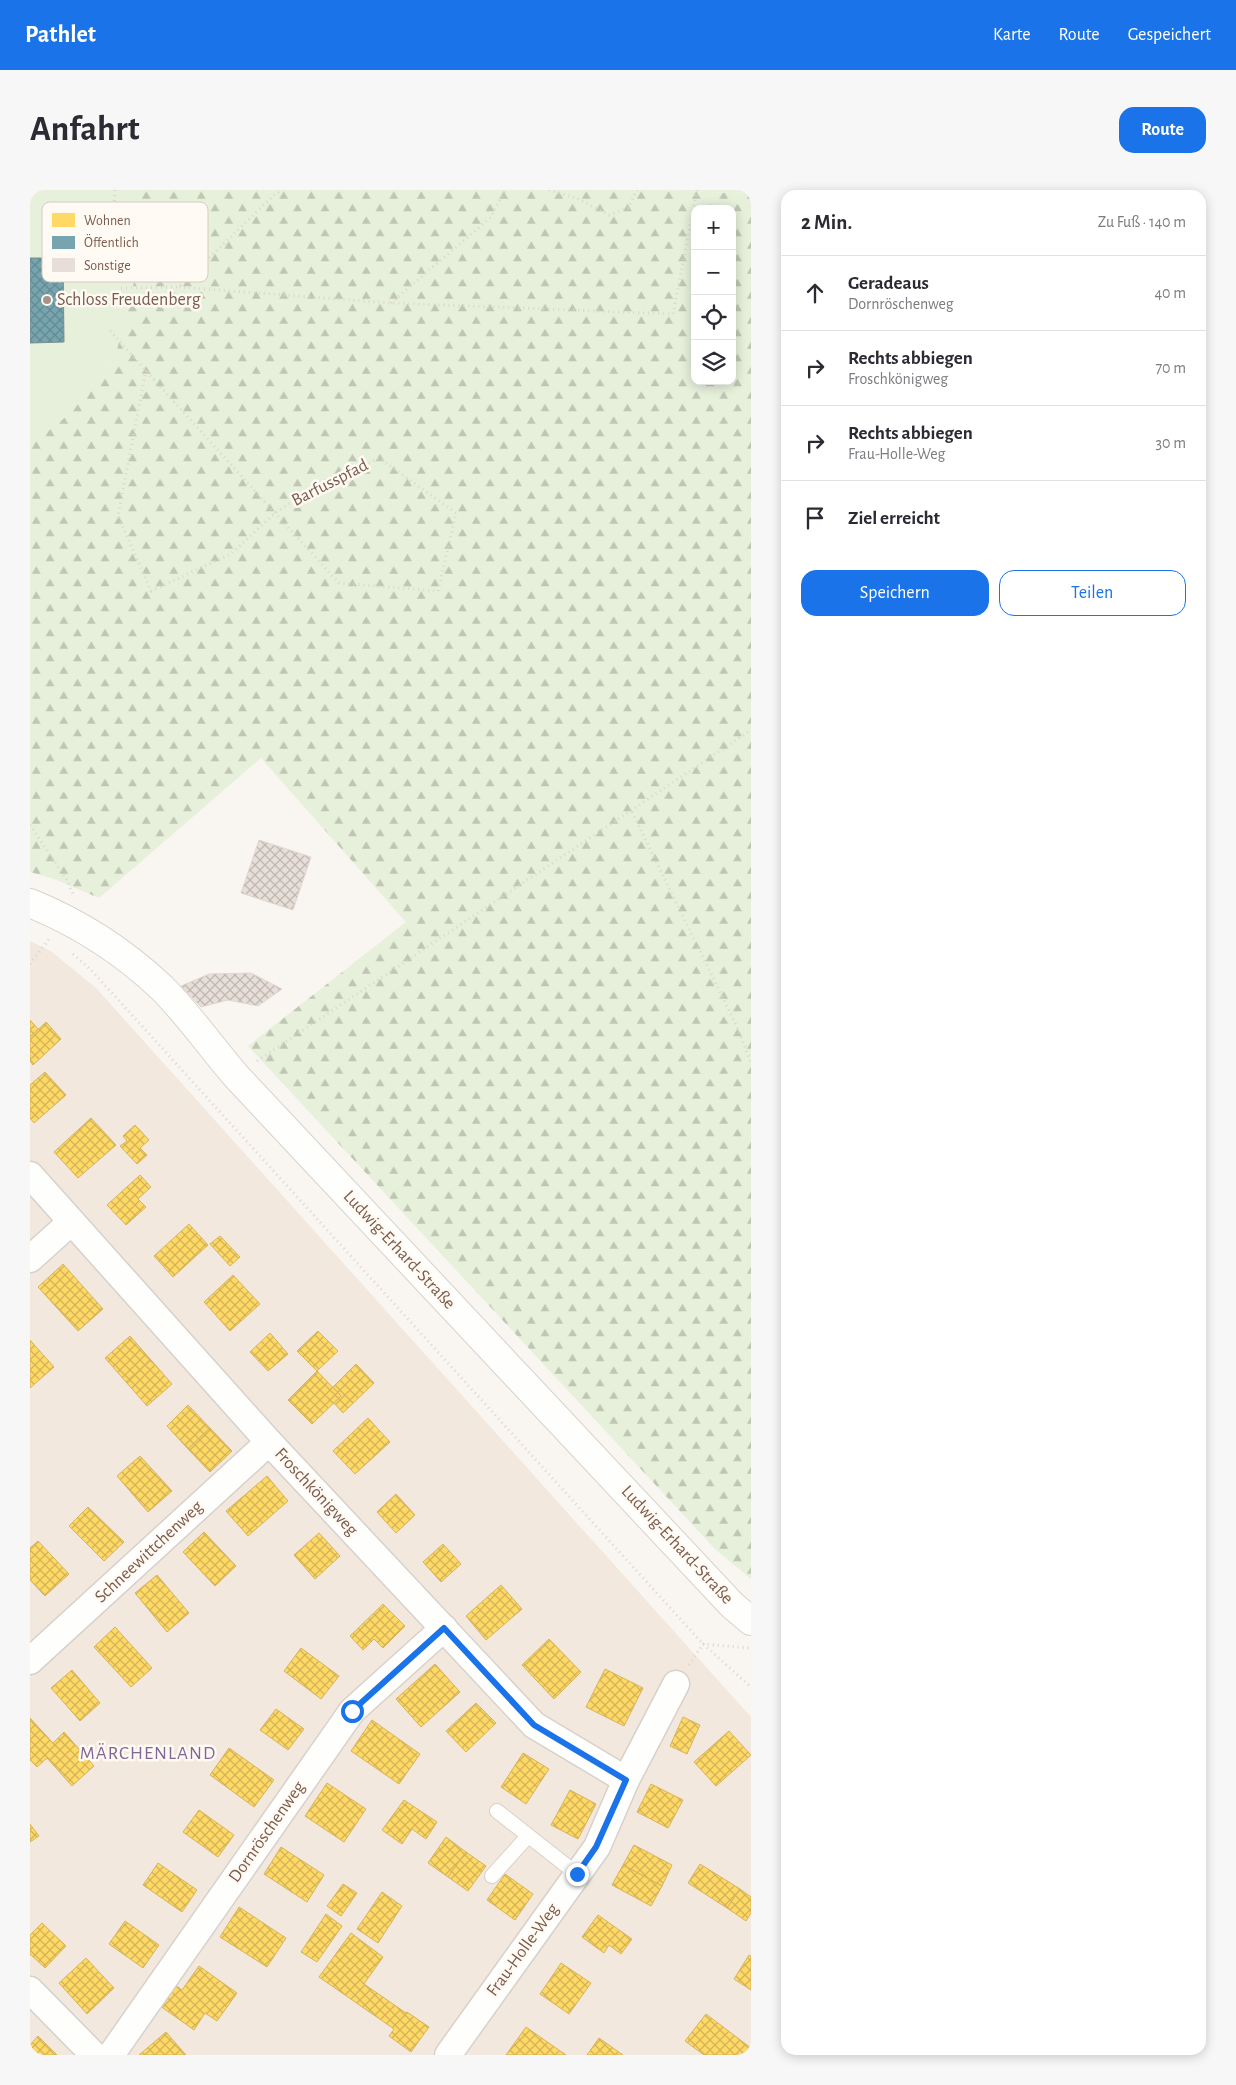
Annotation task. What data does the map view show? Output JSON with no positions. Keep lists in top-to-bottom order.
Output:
{
  "streets": {
    "main road": ["Ludwig-Erhard-Straße"],
    "street": [
      "Froschkönigweg",
      "Schneewittchenweg",
      "Dornröschenweg",
      "Frau-Holle-Weg"
    ],
    "path": ["Barfusspfad"]
  },
  "crossings": [
    ["Froschkönigweg", "Schneewittchenweg"],
    ["Froschkönigweg", "Dornröschenweg"],
    ["Froschkönigweg", "Frau-Holle-Weg"]
  ],
  "districts": ["MÄRCHENLAND"],
  "places": ["Schloss Freudenberg"],
  "legend": ["Wohnen", "Öffentlich", "Sonstige"],
  "page": {
    "header": "Pathlet",
    "nav": ["Karte", "Route", "Gespeichert"],
    "buttons": [
      "Route",
      ["Speichern", "Teilen"]
    ],
    "title": "Anfahrt",
    "heading": ["2 Min.", "Zu Fuß · 140 m"],
    "map_buttons": ["+", "−"],
    "list": [
      ["Geradeaus", "Dornröschenweg", "40 m"],
      ["Rechts abbiegen", "Froschkönigweg", "70 m"],
      ["Rechts abbiegen", "Frau-Holle-Weg", "30 m"],
      "Ziel erreicht"
    ]
  }
}
